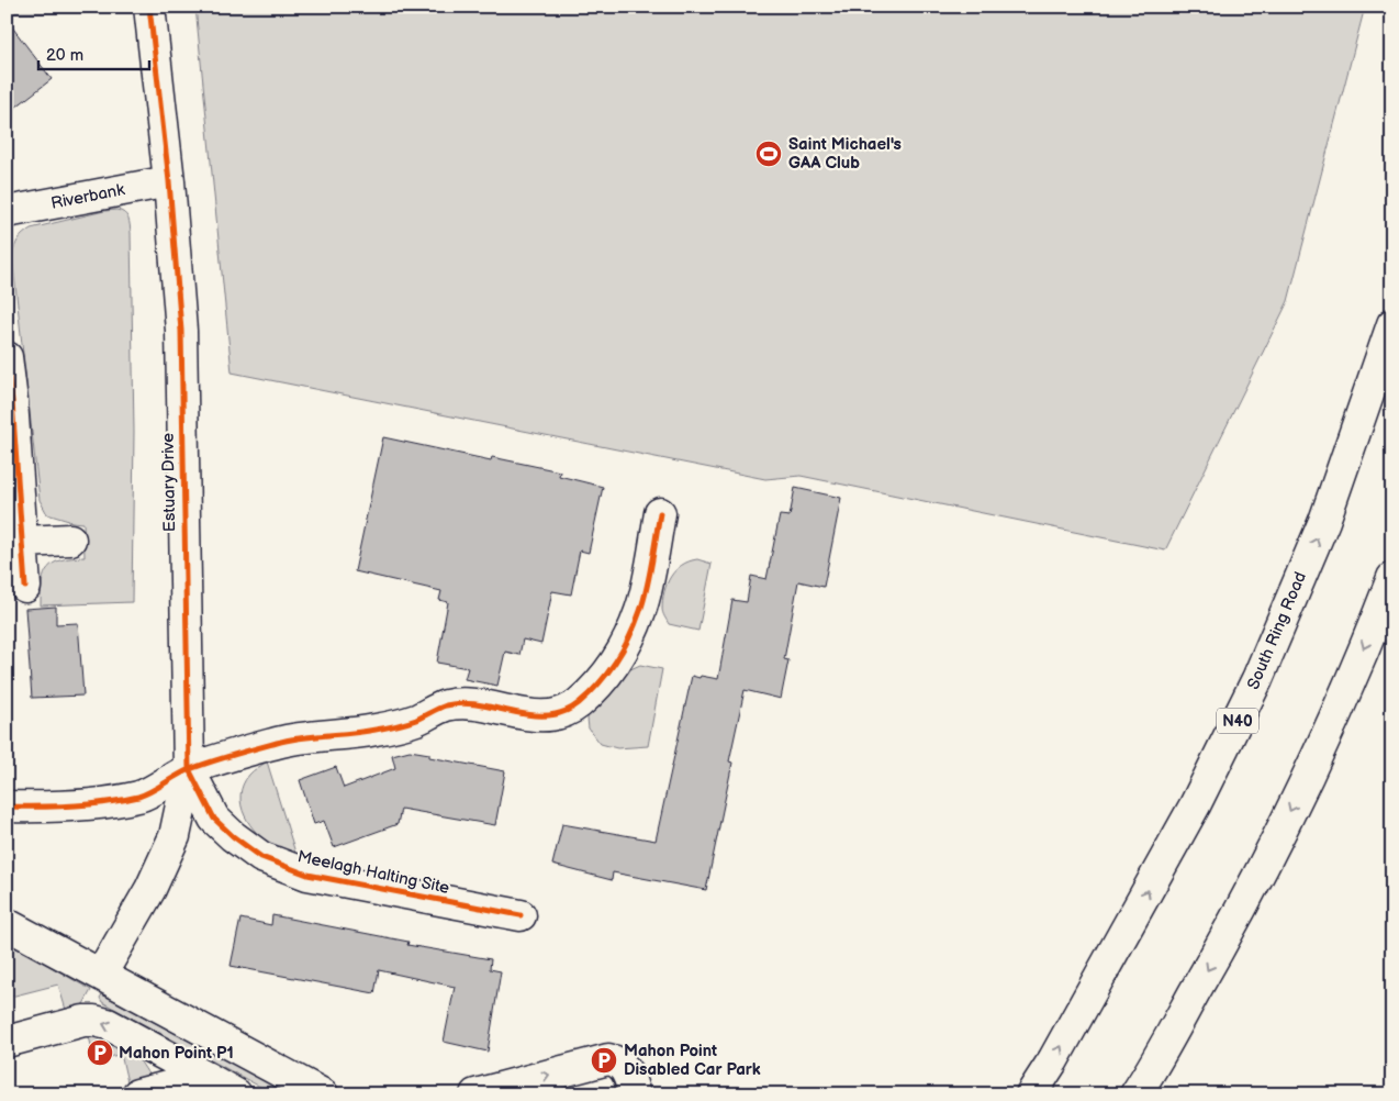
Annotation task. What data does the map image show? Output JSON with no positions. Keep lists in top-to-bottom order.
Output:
{
  "streets": {
    "main road": [
      "Riverbank",
      "Estuary Drive",
      "South Ring Road",
      "N40",
      "Meelagh Halting Site"
    ]
  },
  "crossings": [
    ["Riverbank", "Estuary Drive"],
    ["Estuary Drive", "Meelagh Halting Site"]
  ],
  "places": {
    "sports": ["Saint Michael's GAA Club"],
    "parking": ["Mahon Point P1", "Mahon Point Disabled Car Park"]
  },
  "scale_bar": "20 m"
}
